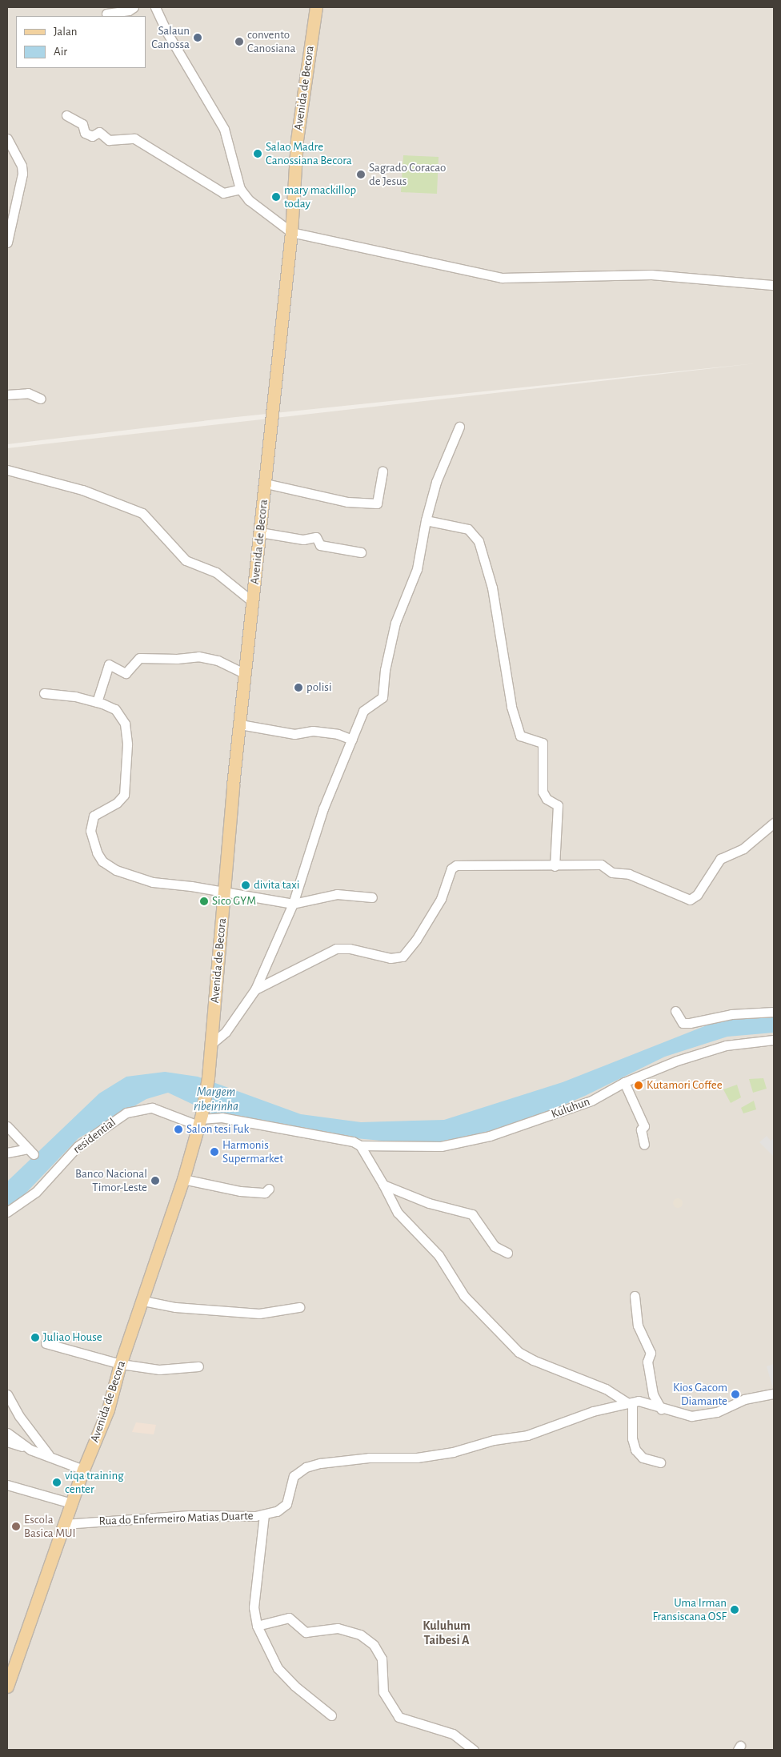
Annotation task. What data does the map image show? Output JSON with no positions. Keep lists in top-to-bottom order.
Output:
{
  "streets": {
    "main road": ["Avenida de Becora"],
    "street": ["Kuluhun", "residential", "Rua do Enfermeiro Matias Duarte"]
  },
  "crossings": [
    ["Avenida de Becora", "Kuluhun"],
    ["Avenida de Becora", "residential"],
    ["Avenida de Becora", "Rua do Enfermeiro Matias Duarte"],
    ["Kuluhun", "residential"]
  ],
  "districts": ["Kuluhum Taibesi A"],
  "water": ["Margem ribeirinha"],
  "places": [
    "Salaun Canossa",
    "convento Canosiana",
    "Salao Madre Canossiana Becora",
    "Sagrado Coracao de Jesus",
    "mary mackillop today",
    "polisi",
    "divita taxi",
    "Sico GYM",
    "Kutamori Coffee",
    "Salon tesi Fuk",
    "Harmonis Supermarket",
    "Banco Nacional Timor-Leste",
    "Juliao House",
    "Kios Gacom Diamante",
    "viqa training center",
    "Escola Basica MUI",
    "Uma Irman Fransiscana OSF"
  ],
  "legend": ["Jalan", "Air"]
}
